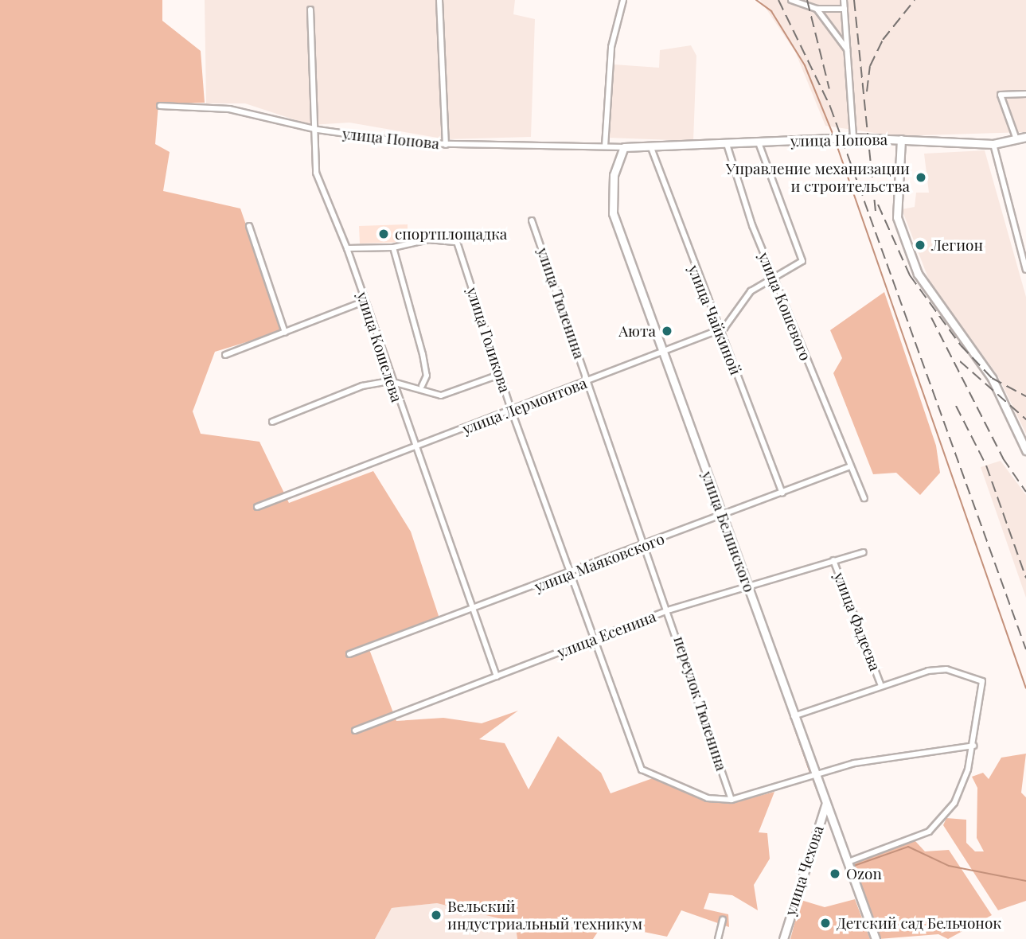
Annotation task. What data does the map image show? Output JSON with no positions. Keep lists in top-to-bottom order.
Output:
{
  "streets": {
    "street": [
      "улица Попова",
      "улица Тюленина",
      "улица Кошевого",
      "улица Чайкиной",
      "улица Голикова",
      "улица Кошелева",
      "улица Лермонтова",
      "улица Белинского",
      "улица Маяковского",
      "улица Фадеева",
      "улица Есенина",
      "переулок Тюленина",
      "улица Чехова"
    ]
  },
  "crossings": [
    ["улица Попова", "улица Кошевого"],
    ["улица Попова", "улица Чайкиной"],
    ["улица Попова", "улица Кошелева"],
    ["улица Попова", "улица Лермонтова"],
    ["улица Попова", "улица Белинского"],
    ["улица Тюленина", "улица Лермонтова"],
    ["улица Тюленина", "улица Маяковского"],
    ["улица Тюленина", "переулок Тюленина"],
    ["улица Кошевого", "улица Лермонтова"],
    ["улица Кошевого", "улица Маяковского"],
    ["улица Чайкиной", "улица Лермонтова"],
    ["улица Чайкиной", "улица Маяковского"],
    ["улица Голикова", "улица Кошелева"],
    ["улица Голикова", "улица Лермонтова"],
    ["улица Голикова", "улица Маяковского"],
    ["улица Голикова", "улица Есенина"],
    ["улица Голикова", "переулок Тюленина"],
    ["улица Кошелева", "улица Лермонтова"],
    ["улица Кошелева", "улица Маяковского"],
    ["улица Кошелева", "улица Есенина"],
    ["улица Лермонтова", "улица Белинского"],
    ["улица Белинского", "улица Маяковского"],
    ["улица Белинского", "улица Есенина"],
    ["улица Белинского", "улица Чехова"],
    ["улица Маяковского", "переулок Тюленина"],
    ["улица Фадеева", "улица Есенина"],
    ["улица Есенина", "переулок Тюленина"]
  ],
  "places": [
    "Управление механизации и строительства",
    "спортплощадка",
    "Легион",
    "Аюта",
    "Ozon",
    "Вельский индустриальный техникум",
    "Детский сад Бельчонок"
  ]
}
